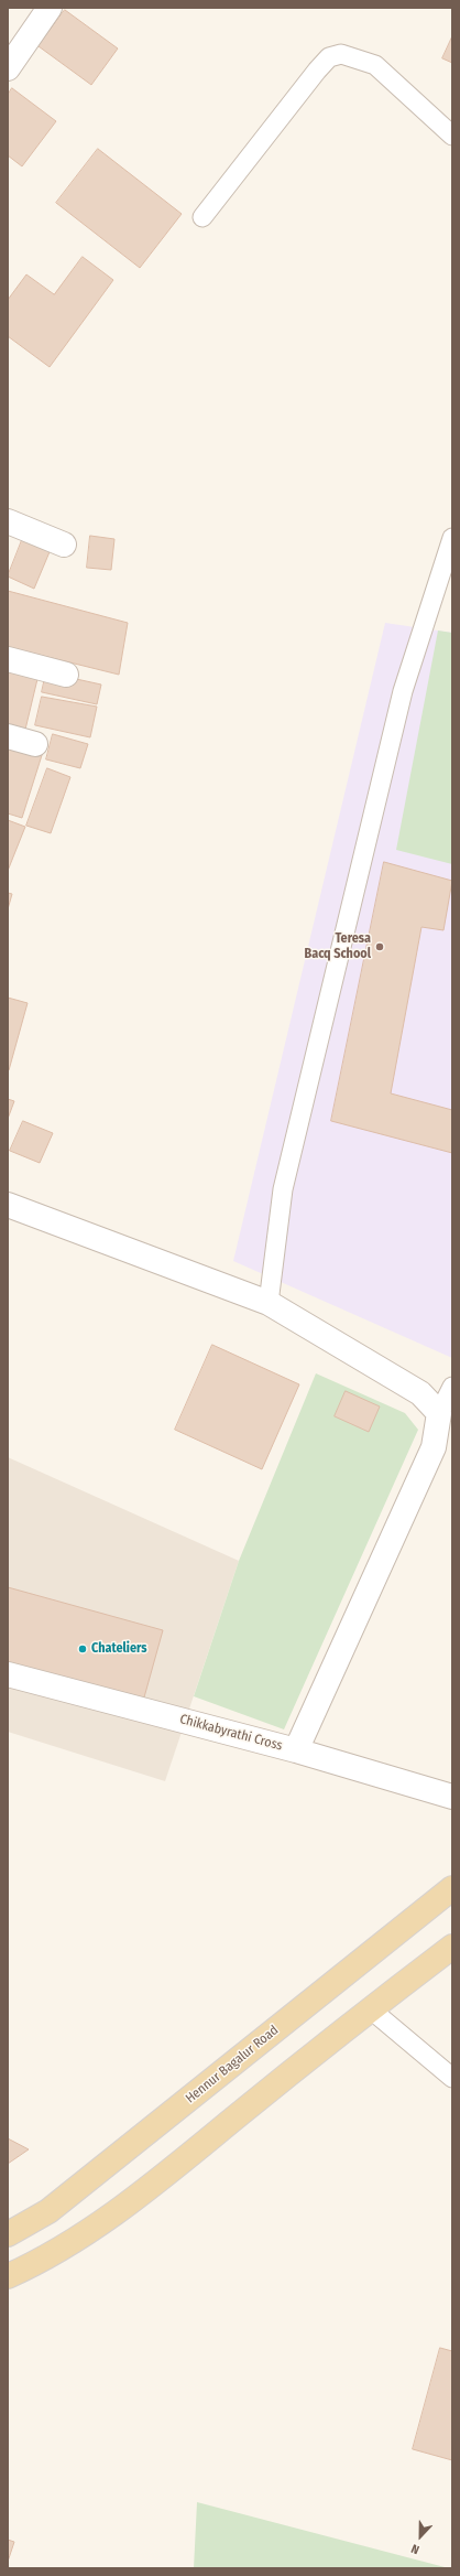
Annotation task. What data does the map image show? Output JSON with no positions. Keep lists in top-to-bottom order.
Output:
{
  "streets": {
    "main road": ["Hennur Bagalur Road"],
    "street": ["Chikkabyrathi Cross"]
  },
  "places": ["Teresa Bacq School", "Chateliers"],
  "north": "bottom"
}
